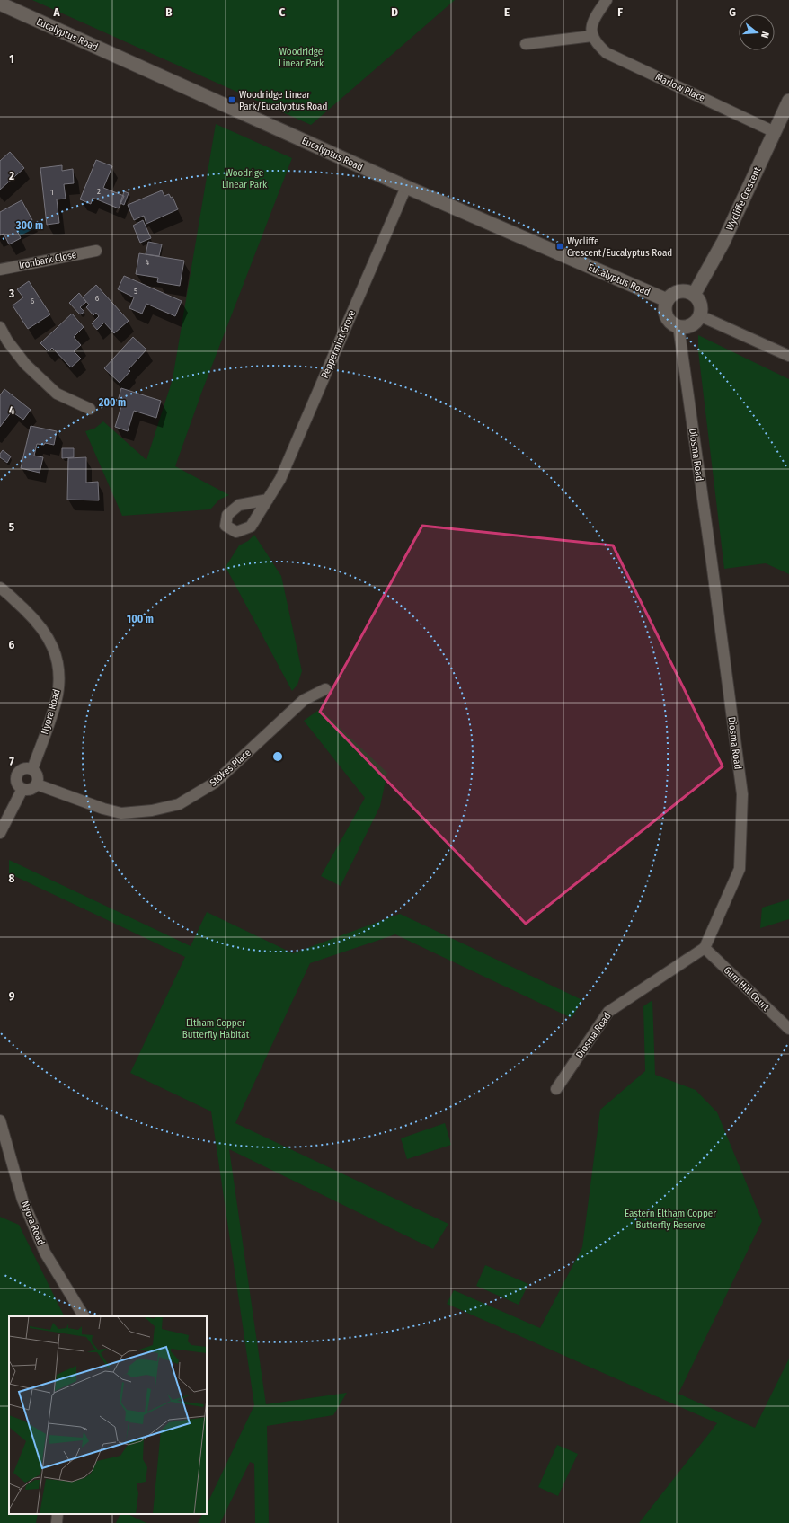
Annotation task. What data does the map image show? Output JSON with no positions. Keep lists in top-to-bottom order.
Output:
{
  "streets": {
    "street": [
      "Eucalyptus Road",
      "Marlow Place",
      "Wycliffe Crescent",
      "Ironbark Close",
      "Peppermint Grove",
      "Diosma Road",
      "Nyora Road",
      "Stokes Place",
      "Gum Hill Court"
    ]
  },
  "crossings": [
    ["Eucalyptus Road", "Wycliffe Crescent"],
    ["Eucalyptus Road", "Peppermint Grove"],
    ["Eucalyptus Road", "Diosma Road"],
    ["Marlow Place", "Wycliffe Crescent"],
    ["Wycliffe Crescent", "Diosma Road"],
    ["Diosma Road", "Gum Hill Court"],
    ["Nyora Road", "Stokes Place"]
  ],
  "parks": [
    "Woodridge Linear Park",
    "Woodrige Linear Park",
    "Eltham Copper Butterfly Habitat",
    "Eastern Eltham Copper Butterfly Reserve"
  ],
  "places": {
    "transit": ["Woodridge Linear Park/Eucalyptus Road", "Wycliffe Crescent/Eucalyptus Road"]
  },
  "house_numbers": [
    "2",
    "1",
    "4",
    "5",
    "6",
    "6"
  ],
  "north": "right",
  "grid": {
    "columns": [
      "A",
      "B",
      "C",
      "D",
      "E",
      "F",
      "G"
    ],
    "rows": [
      "1",
      "2",
      "3",
      "4",
      "5",
      "6",
      "7",
      "8",
      "9"
    ]
  },
  "rings": ["300 m", "200 m", "100 m"]
}
